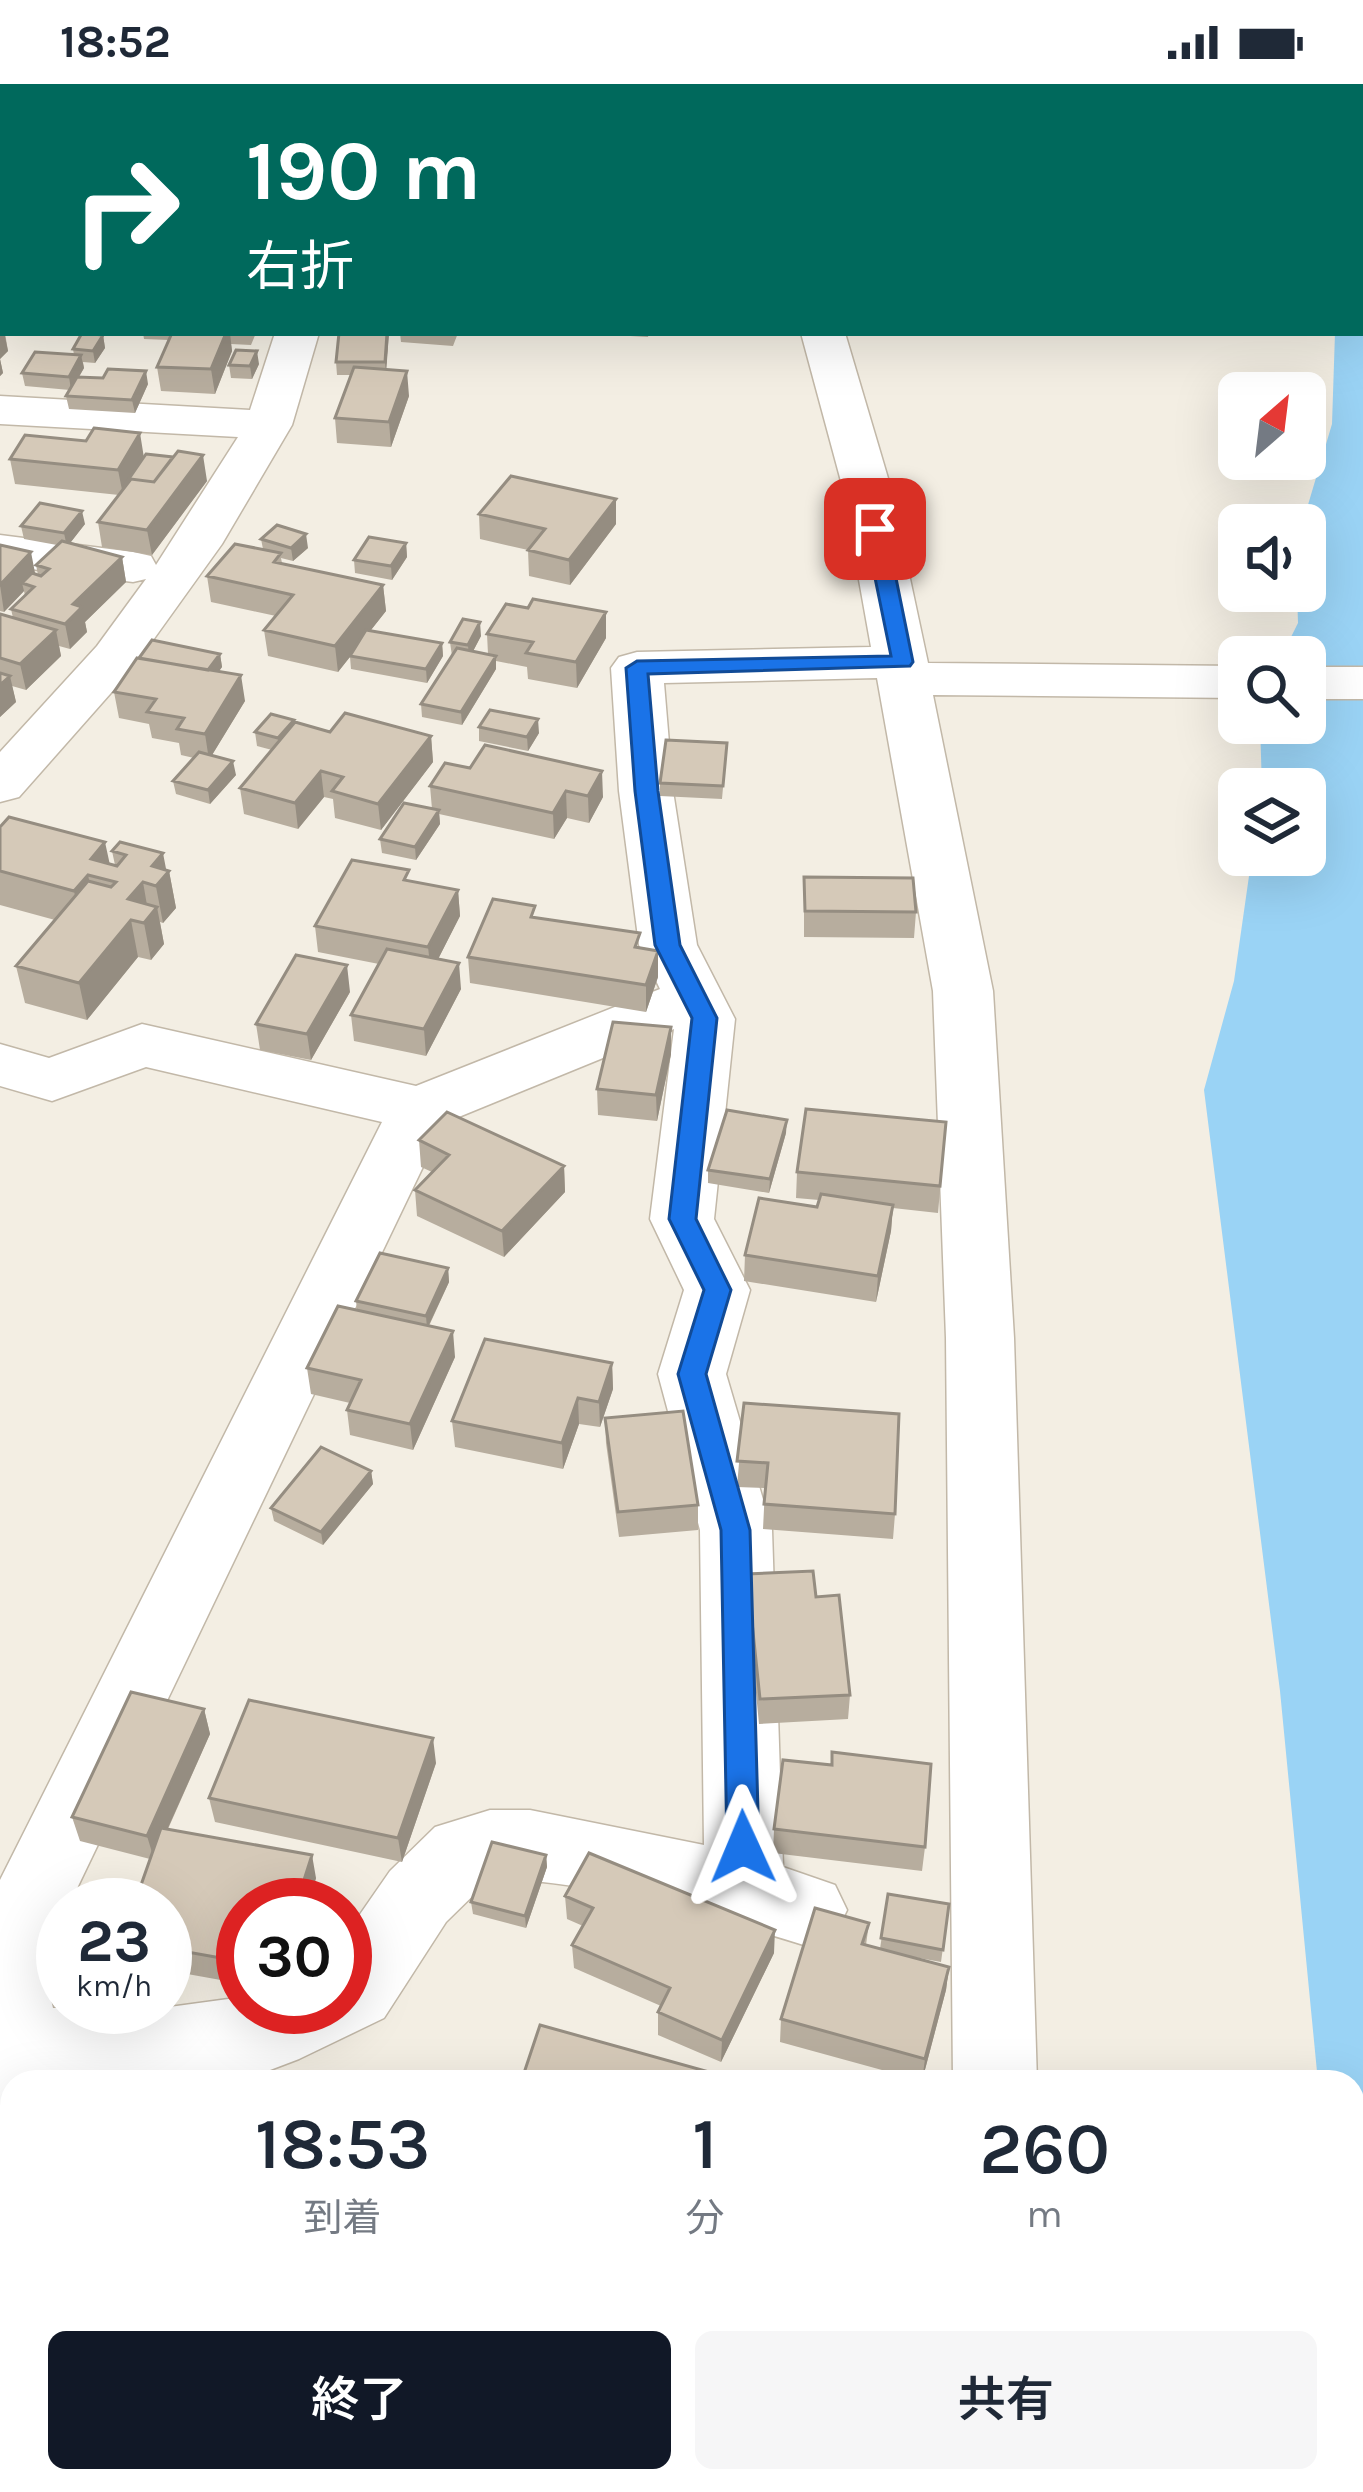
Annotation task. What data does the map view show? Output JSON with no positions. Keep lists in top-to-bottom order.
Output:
{
  "north": "top right",
  "page": {
    "status": "18:52",
    "turn": ["190 m", "右折"],
    "speed": "23 km/h",
    "limit": "30",
    "eta": [
      "18:53",
      "到着",
      "1",
      "分",
      "260",
      "m"
    ],
    "buttons": ["終了", "共有"]
  }
}
